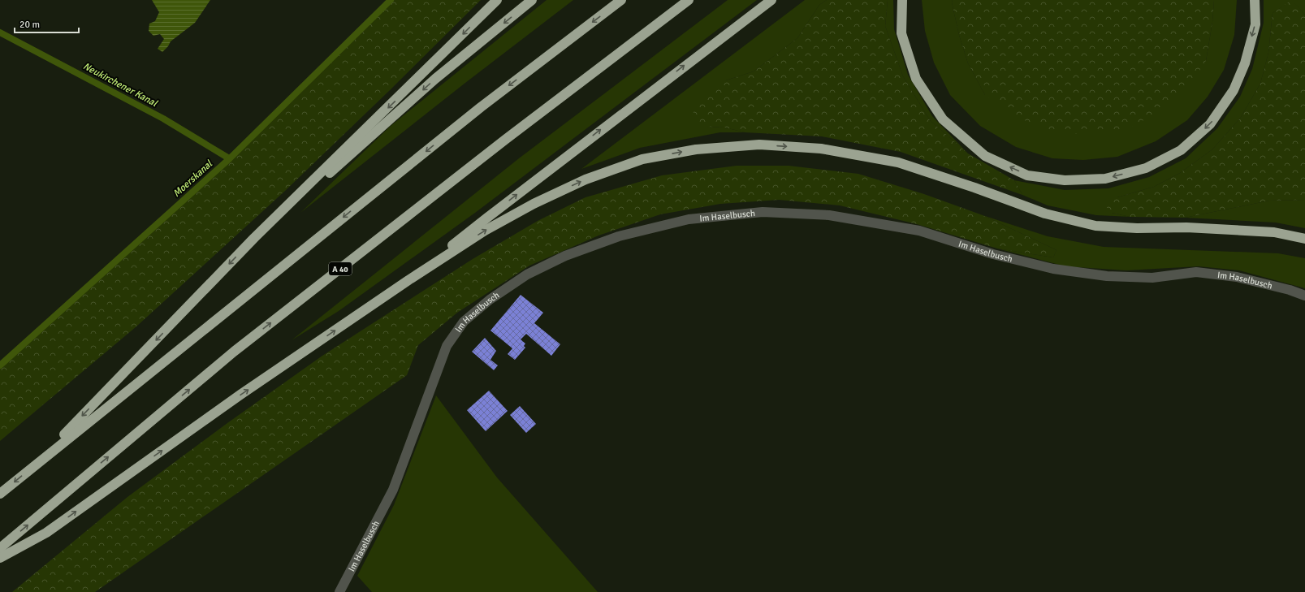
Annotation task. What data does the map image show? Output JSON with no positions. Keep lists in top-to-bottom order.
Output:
{
  "streets": {
    "highway": ["A 40"],
    "street": ["Im Haselbusch"]
  },
  "water": ["Neukirchener Kanal", "Moerskanal"],
  "scale_bar": "20 m"
}
